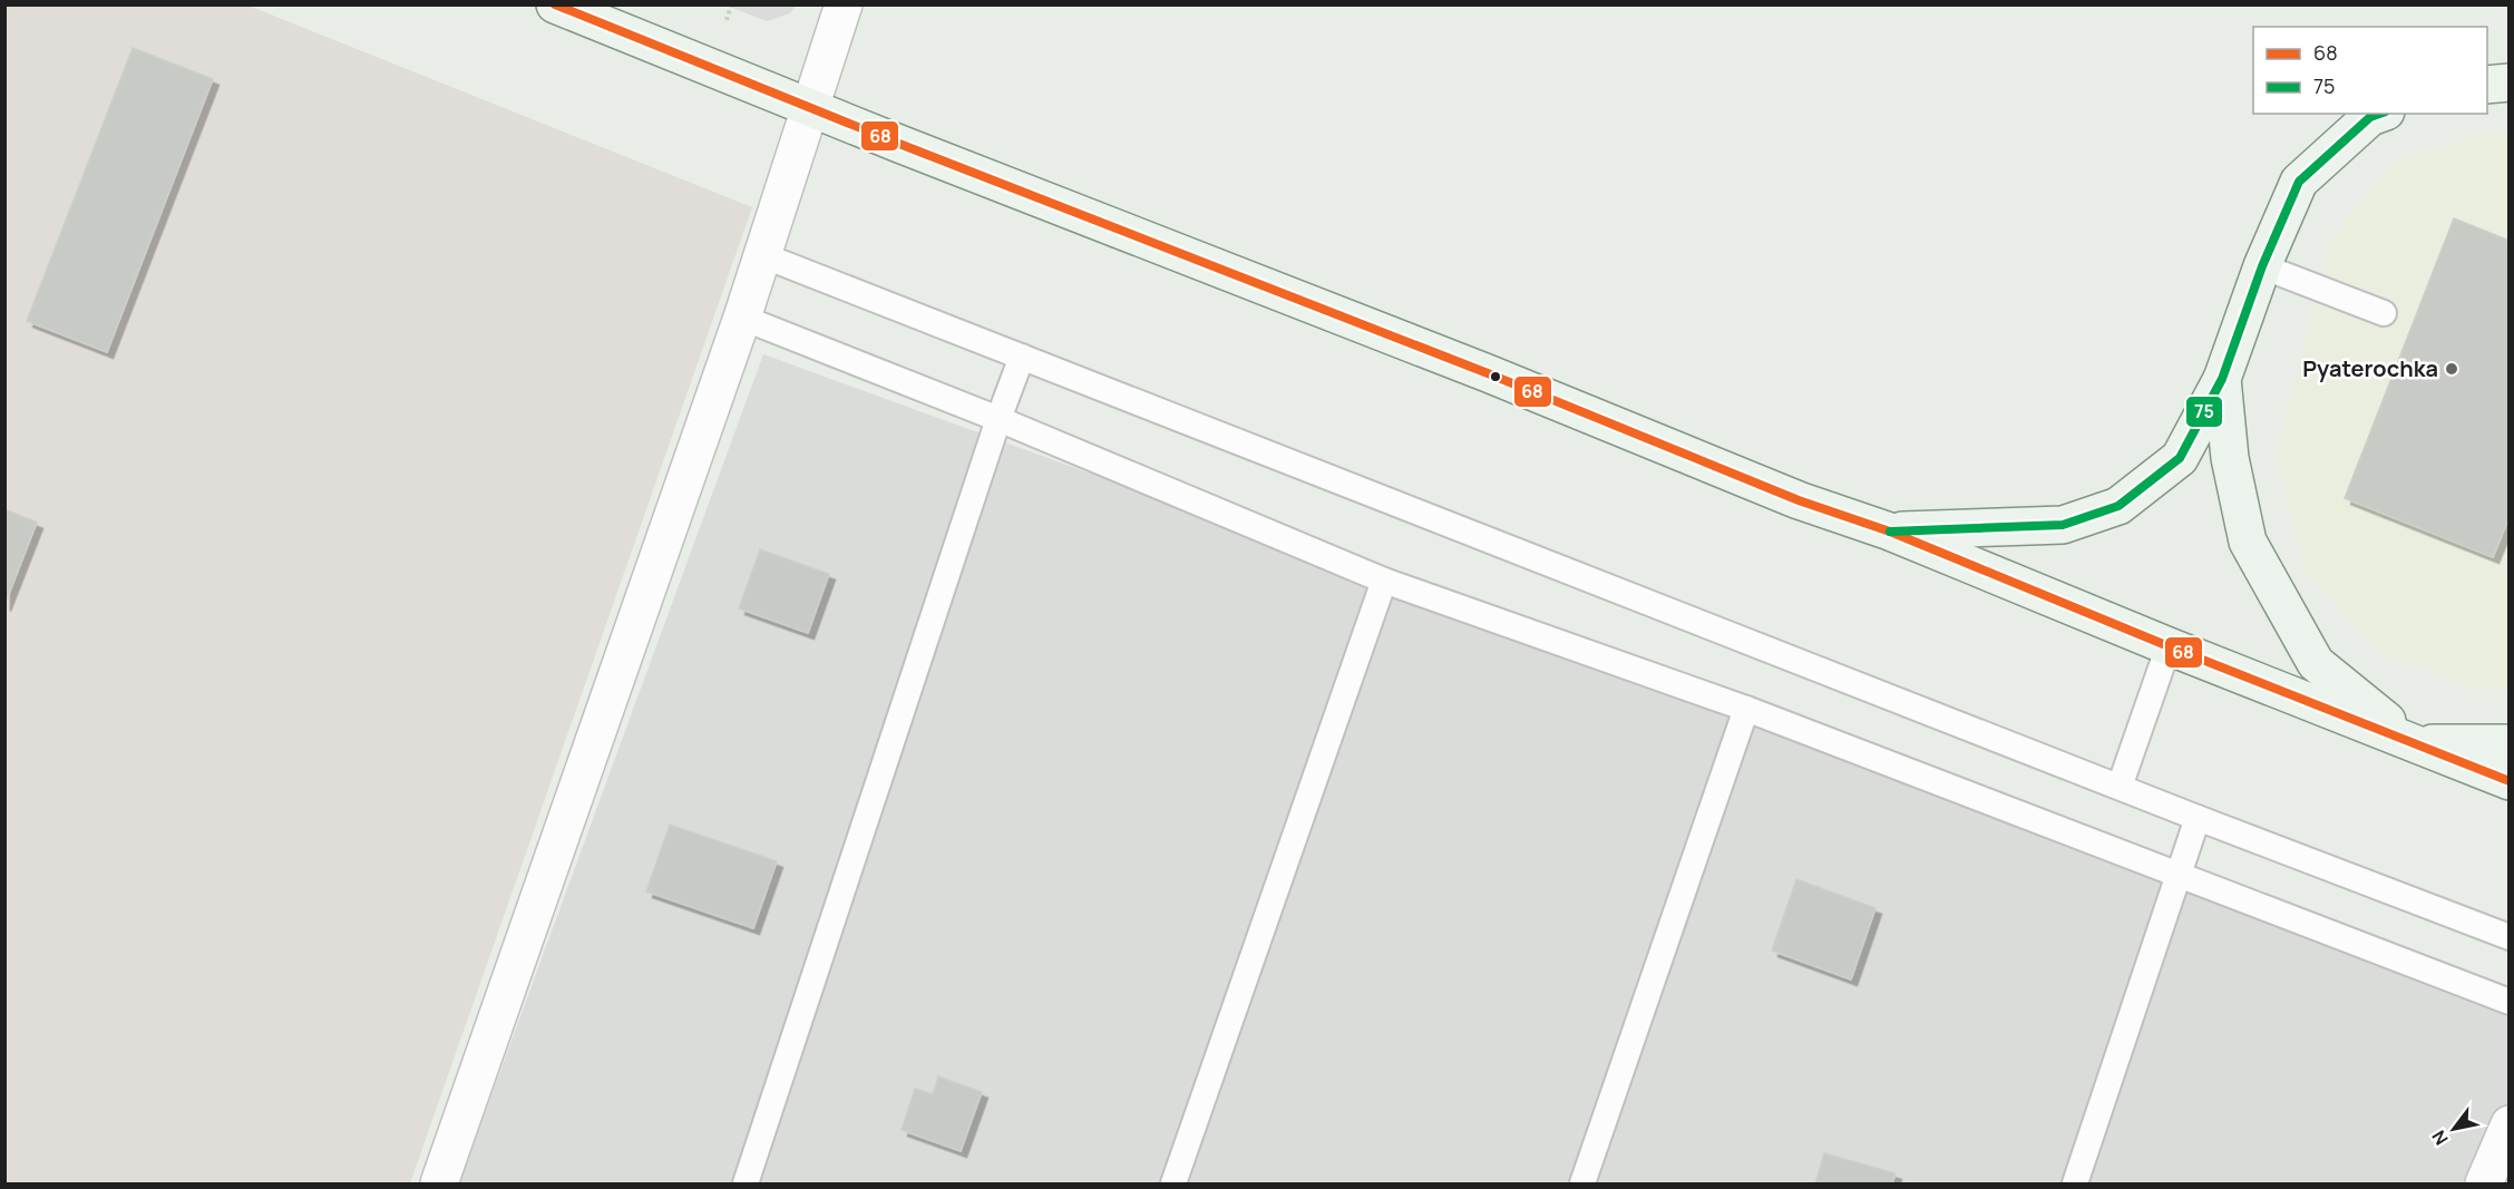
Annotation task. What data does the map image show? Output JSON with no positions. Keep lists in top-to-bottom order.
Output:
{
  "places": ["Pyaterochka"],
  "lines": ["transit line 68", "transit line 75"],
  "legend": ["68", "75"],
  "north": "bottom left"
}
